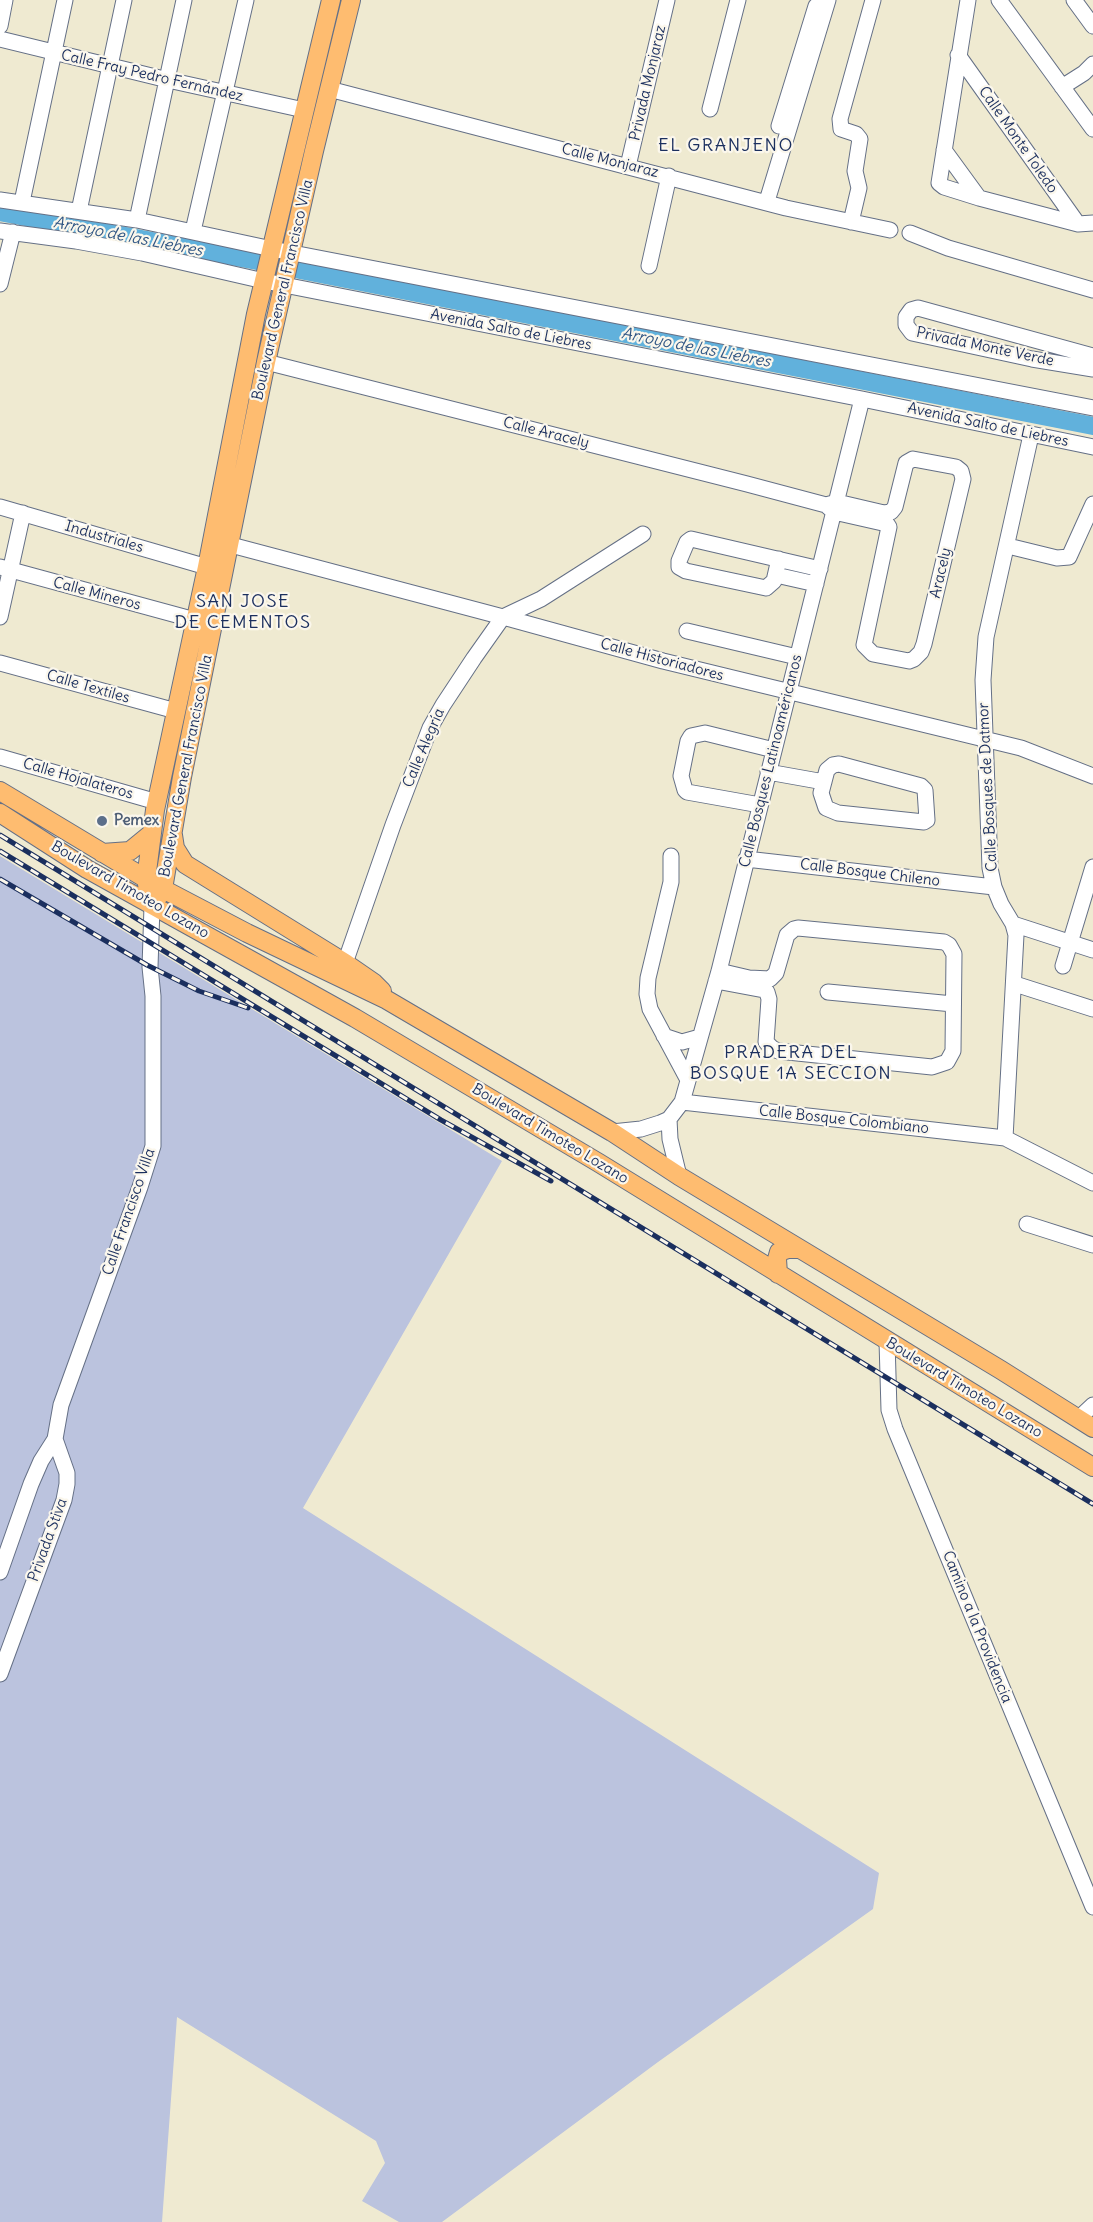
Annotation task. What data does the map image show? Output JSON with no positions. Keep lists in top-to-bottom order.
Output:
{
  "streets": {
    "main road": ["Boulevard General Francisco Villa", "Boulevard Timoteo Lozano"],
    "street": [
      "Calle Fray Pedro Fernández",
      "Privada Monjaraz",
      "Calle Monte Toledo",
      "Calle Monjaraz",
      "Avenida Salto de Liebres",
      "Privada Monte Verde",
      "Calle Aracely",
      "Industriales",
      "Aracely",
      "Calle Mineros",
      "Calle Historiadores",
      "Calle Textiles",
      "Calle Alegría",
      "Calle Bosques Latinoaméricanos",
      "Calle Hojalateros",
      "Calle Bosques de Datmor",
      "Calle Bosque Chileno",
      "Calle Bosque Colombiano",
      "Calle Francisco Villa",
      "Privada Stiva",
      "Camino a la Providencia"
    ]
  },
  "crossings": [
    ["Calle Fray Pedro Fernández", "Boulevard General Francisco Villa"],
    ["Privada Monjaraz", "Calle Monjaraz"],
    ["Calle Monjaraz", "Boulevard General Francisco Villa"],
    ["Boulevard General Francisco Villa", "Avenida Salto de Liebres"],
    ["Boulevard General Francisco Villa", "Calle Aracely"],
    ["Boulevard General Francisco Villa", "Industriales"],
    ["Boulevard General Francisco Villa", "Calle Mineros"],
    ["Boulevard General Francisco Villa", "Calle Historiadores"],
    ["Boulevard General Francisco Villa", "Calle Textiles"],
    ["Boulevard General Francisco Villa", "Calle Hojalateros"],
    ["Boulevard General Francisco Villa", "Boulevard Timoteo Lozano"],
    ["Boulevard General Francisco Villa", "Calle Francisco Villa"],
    ["Avenida Salto de Liebres", "Calle Bosques Latinoaméricanos"],
    ["Avenida Salto de Liebres", "Calle Bosques de Datmor"],
    ["Calle Aracely", "Aracely"],
    ["Calle Aracely", "Calle Bosques Latinoaméricanos"],
    ["Aracely", "Calle Bosques Latinoaméricanos"],
    ["Calle Historiadores", "Calle Alegría"],
    ["Calle Historiadores", "Calle Bosques Latinoaméricanos"],
    ["Calle Historiadores", "Calle Bosques de Datmor"],
    ["Calle Alegría", "Boulevard Timoteo Lozano"],
    ["Calle Bosques Latinoaméricanos", "Calle Bosque Chileno"],
    ["Calle Bosques Latinoaméricanos", "Calle Bosque Colombiano"],
    ["Calle Bosques de Datmor", "Calle Bosque Chileno"],
    ["Calle Bosques de Datmor", "Calle Bosque Colombiano"],
    ["Boulevard Timoteo Lozano", "Calle Francisco Villa"],
    ["Boulevard Timoteo Lozano", "Camino a la Providencia"],
    ["Calle Francisco Villa", "Privada Stiva"]
  ],
  "districts": ["EL GRANJENO", "SAN JOSE DE CEMENTOS", "PRADERA DEL BOSQUE 1A SECCION"],
  "water": ["Arroyo de las Liebres"],
  "places": ["Pemex"]
}
